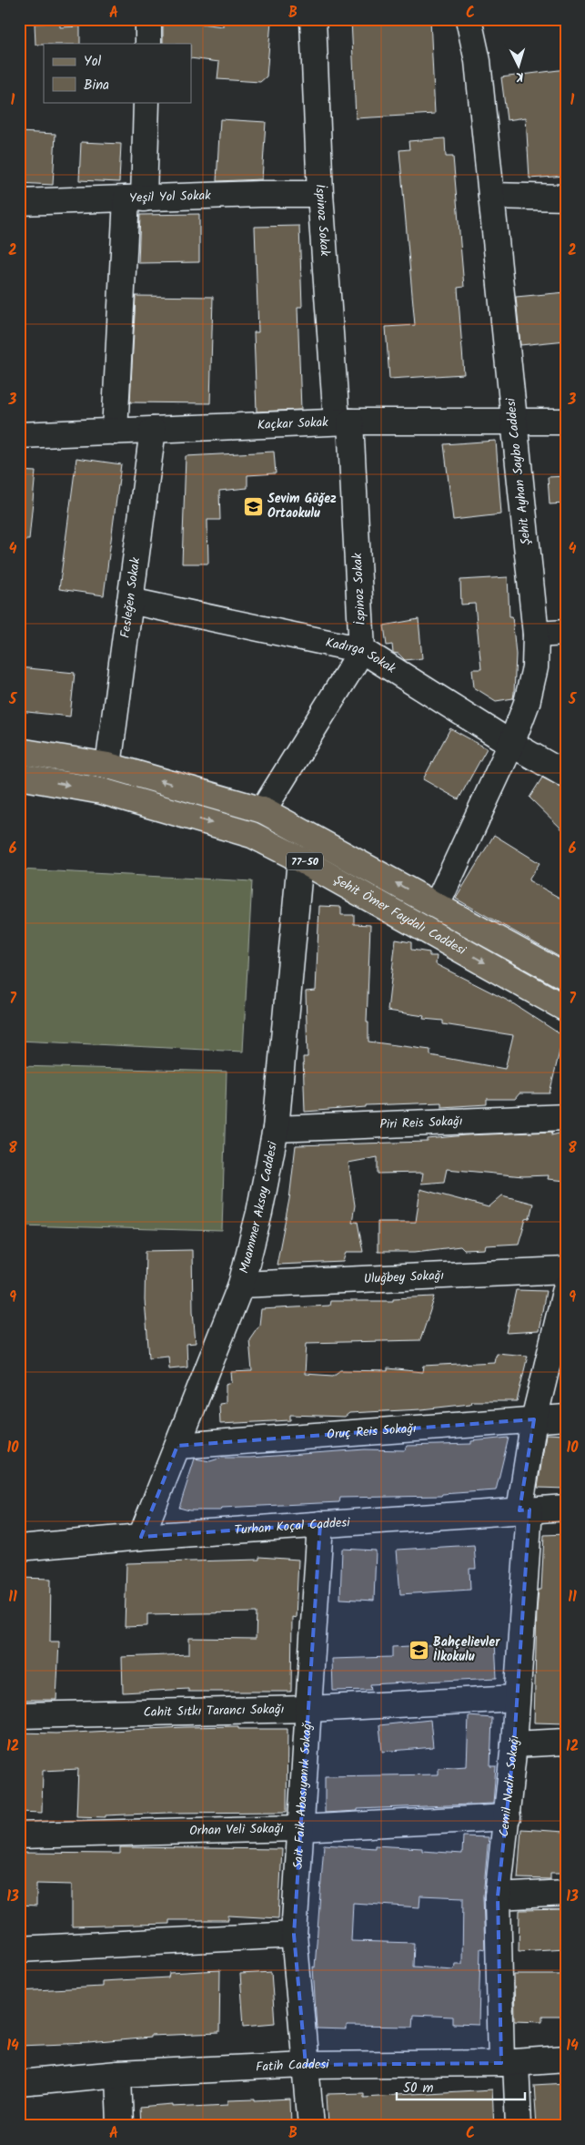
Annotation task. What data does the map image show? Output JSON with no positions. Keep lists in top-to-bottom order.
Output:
{
  "streets": {
    "main road": ["77-50", "Şehit Ömer Faydalı Caddesi"],
    "street": [
      "Yeşil Yol Sokak",
      "İspinoz Sokak",
      "Kaçkar Sokak",
      "Şehit Ayhan Saybo Caddesi",
      "Fesleğen Sokak",
      "Kadırga Sokak",
      "Piri Reis Sokağı",
      "Muammer Aksoy Caddesi",
      "Uluğbey Sokağı",
      "Oruç Reis Sokağı",
      "Turhan Koçal Caddesi",
      "Cahit Sıtkı Tarancı Sokağı",
      "Cemil Nadir Sokağı",
      "Sait Faik Abasıyanık Sokağı",
      "Orhan Veli Sokağı",
      "Fatih Caddesi"
    ]
  },
  "crossings": [
    ["Yeşil Yol Sokak", "İspinoz Sokak"],
    ["İspinoz Sokak", "Kaçkar Sokak"],
    ["İspinoz Sokak", "Kadırga Sokak"],
    ["Kaçkar Sokak", "Şehit Ayhan Saybo Caddesi"],
    ["Kaçkar Sokak", "Fesleğen Sokak"],
    ["Şehit Ayhan Saybo Caddesi", "Kadırga Sokak"],
    ["Şehit Ayhan Saybo Caddesi", "Şehit Ömer Faydalı Caddesi"],
    ["Fesleğen Sokak", "Kadırga Sokak"],
    ["Fesleğen Sokak", "Şehit Ömer Faydalı Caddesi"],
    ["Şehit Ömer Faydalı Caddesi", "Muammer Aksoy Caddesi"],
    ["Piri Reis Sokağı", "Muammer Aksoy Caddesi"],
    ["Muammer Aksoy Caddesi", "Uluğbey Sokağı"],
    ["Muammer Aksoy Caddesi", "Oruç Reis Sokağı"],
    ["Muammer Aksoy Caddesi", "Turhan Koçal Caddesi"],
    ["Oruç Reis Sokağı", "Cemil Nadir Sokağı"],
    ["Turhan Koçal Caddesi", "Cemil Nadir Sokağı"],
    ["Turhan Koçal Caddesi", "Sait Faik Abasıyanık Sokağı"],
    ["Cahit Sıtkı Tarancı Sokağı", "Cemil Nadir Sokağı"],
    ["Cahit Sıtkı Tarancı Sokağı", "Sait Faik Abasıyanık Sokağı"],
    ["Cemil Nadir Sokağı", "Orhan Veli Sokağı"],
    ["Cemil Nadir Sokağı", "Fatih Caddesi"],
    ["Sait Faik Abasıyanık Sokağı", "Orhan Veli Sokağı"],
    ["Sait Faik Abasıyanık Sokağı", "Fatih Caddesi"]
  ],
  "places": {
    "school or university": ["Sevim Göğez Ortaokulu", "Bahçelievler İlkokulu"]
  },
  "legend": ["Yol", "Bina"],
  "scale_bar": "50 m",
  "north": "bottom",
  "grid": {
    "columns": ["A", "B", "C"],
    "rows": [
      "1",
      "2",
      "3",
      "4",
      "5",
      "6",
      "7",
      "8",
      "9",
      "10",
      "11",
      "12",
      "13",
      "14"
    ]
  }
}
